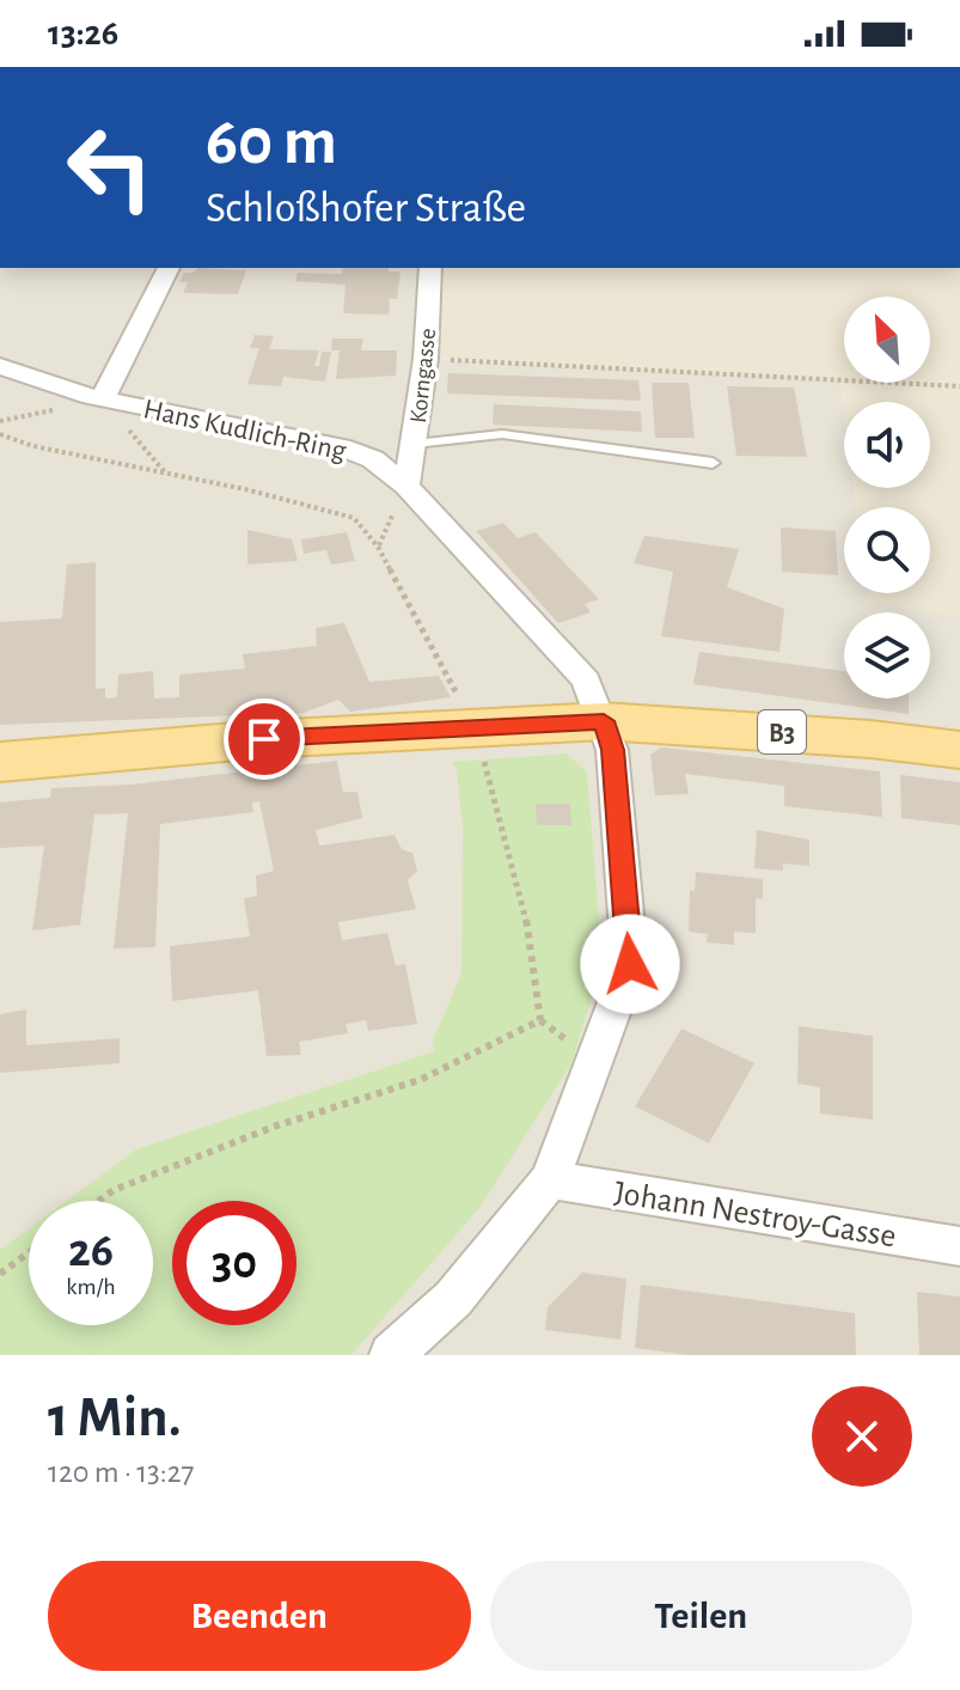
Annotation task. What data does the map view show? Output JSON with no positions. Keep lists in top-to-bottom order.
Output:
{
  "streets": {
    "main road": ["B3"],
    "street": ["Korngasse", "Hans Kudlich-Ring", "Johann Nestroy-Gasse"]
  },
  "crossings": [
    ["Korngasse", "Hans Kudlich-Ring"],
    ["Hans Kudlich-Ring", "B3"],
    ["Hans Kudlich-Ring", "Johann Nestroy-Gasse"]
  ],
  "north": "top left",
  "page": {
    "status": "13:26",
    "turn": ["60 m", "Schloßhofer Straße"],
    "speed": "26 km/h",
    "limit": "30",
    "heading": ["1 Min.", "120 m · 13:27"],
    "buttons": ["Beenden", "Teilen"]
  }
}
